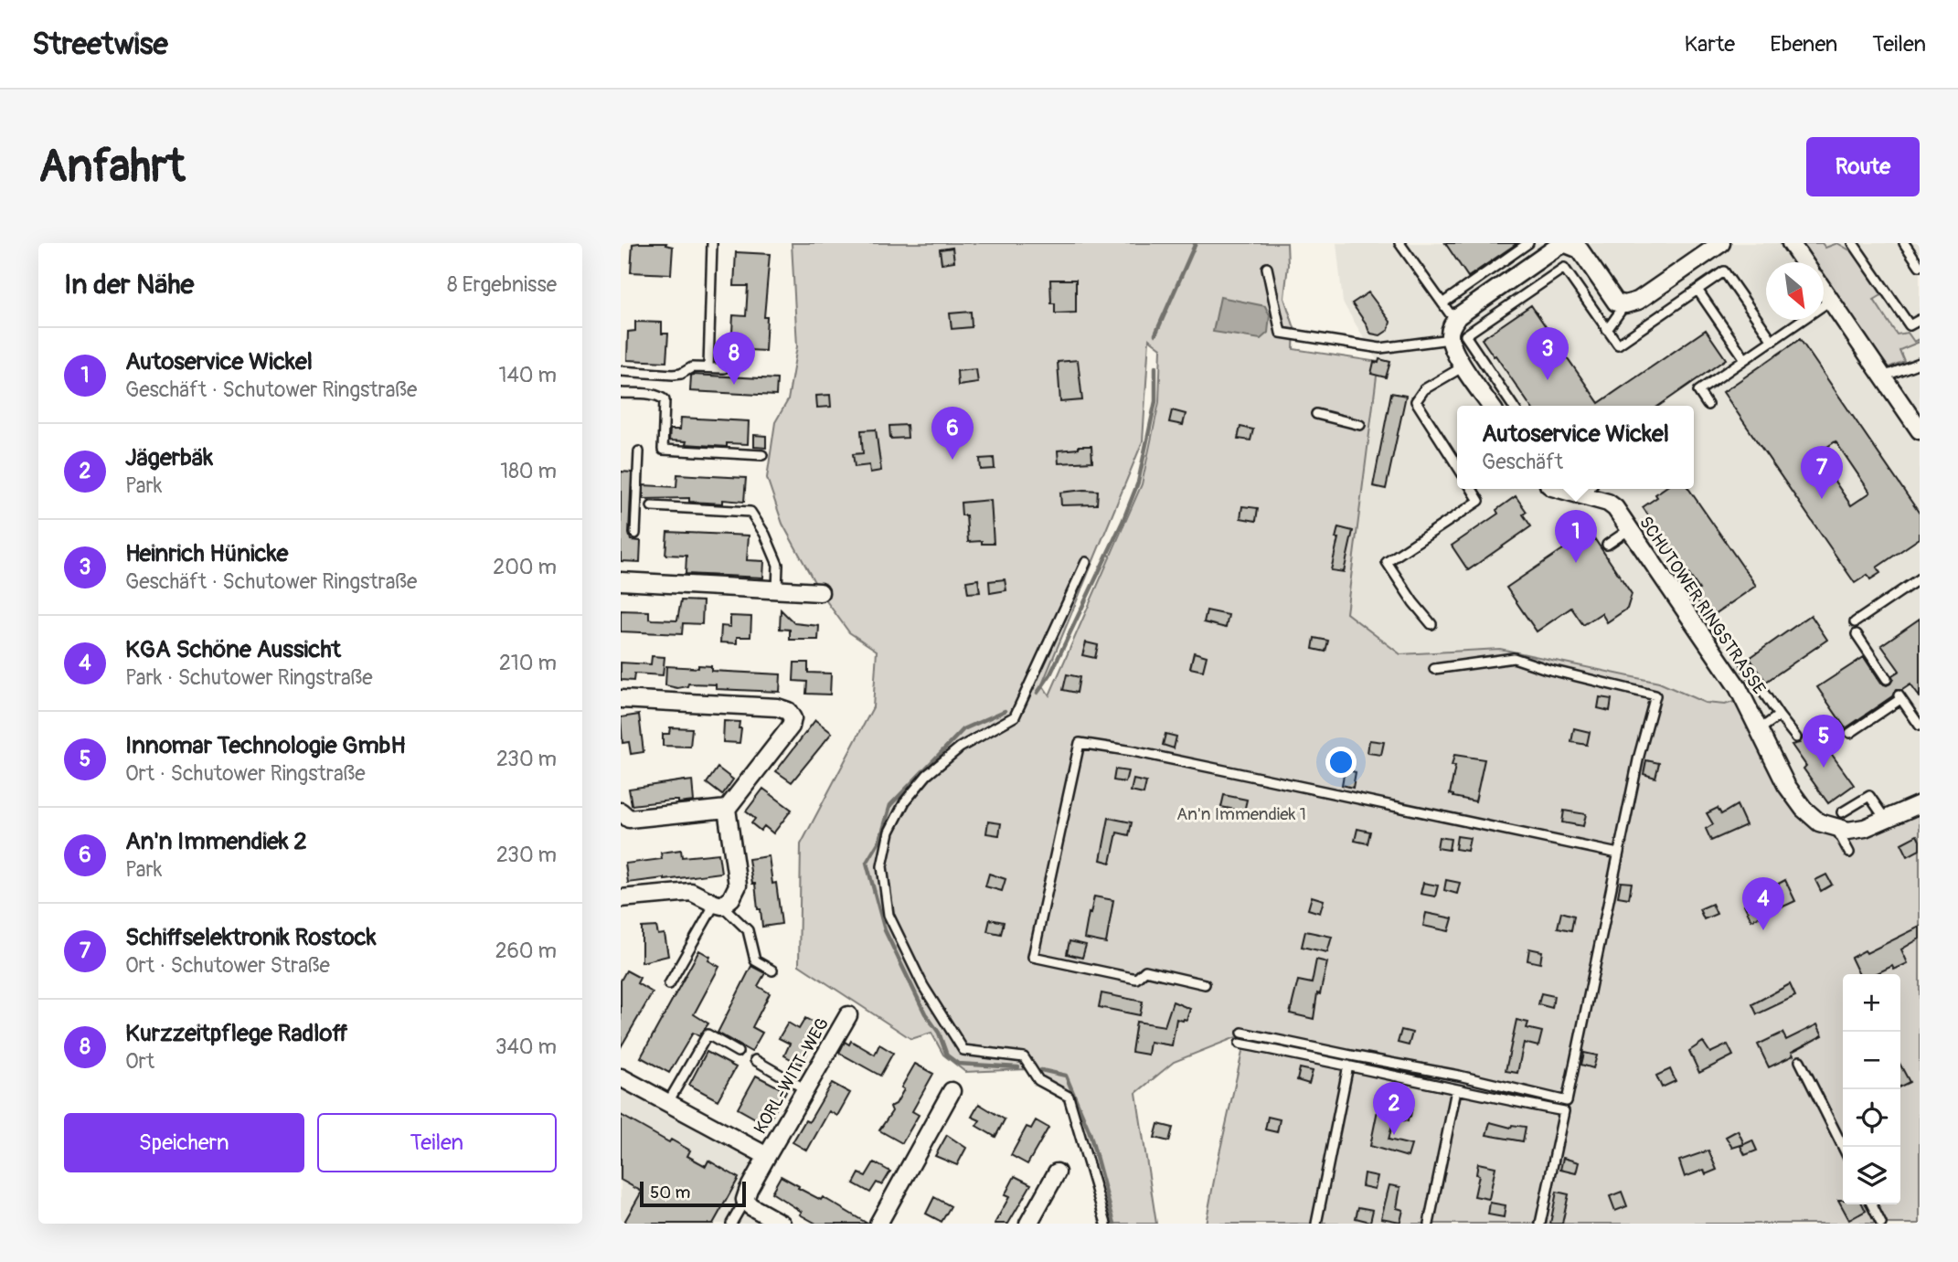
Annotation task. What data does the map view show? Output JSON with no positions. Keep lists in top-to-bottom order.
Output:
{
  "streets": {
    "street": ["SCHUTOWER RINGSTRASSE", "KORL-WITT-WEG"]
  },
  "parks": ["An'n Immendiek 1"],
  "scale_bar": "50 m",
  "north": "bottom right",
  "page": {
    "header": "Streetwise",
    "nav": ["Karte", "Ebenen", "Teilen"],
    "buttons": [
      "Route",
      ["Speichern", "Teilen"]
    ],
    "title": "Anfahrt",
    "heading": ["In der Nähe", "8 Ergebnisse"],
    "list": [
      {
        "mark": "1",
        "name": "Autoservice Wickel",
        "note": "Geschäft · Schutower Ringstraße",
        "value": "140 m"
      },
      {
        "mark": "2",
        "name": "Jägerbäk",
        "note": "Park",
        "value": "180 m"
      },
      {
        "mark": "3",
        "name": "Heinrich Hünicke",
        "note": "Geschäft · Schutower Ringstraße",
        "value": "200 m"
      },
      {
        "mark": "4",
        "name": "KGA Schöne Aussicht",
        "note": "Park · Schutower Ringstraße",
        "value": "210 m"
      },
      {
        "mark": "5",
        "name": "Innomar Technologie GmbH",
        "note": "Ort · Schutower Ringstraße",
        "value": "230 m"
      },
      {
        "mark": "6",
        "name": "An'n Immendiek 2",
        "note": "Park",
        "value": "230 m"
      },
      {
        "mark": "7",
        "name": "Schiffselektronik Rostock",
        "note": "Ort · Schutower Straße",
        "value": "260 m"
      },
      {
        "mark": "8",
        "name": "Kurzzeitpflege Radloff",
        "note": "Ort",
        "value": "340 m"
      }
    ],
    "pins": [
      "3",
      "8",
      "6",
      "7",
      "1",
      "5",
      "4",
      "2"
    ],
    "popup": ["Autoservice Wickel", "Geschäft"],
    "map_buttons": ["+", "−"],
    "scale": "50 m"
  }
}
